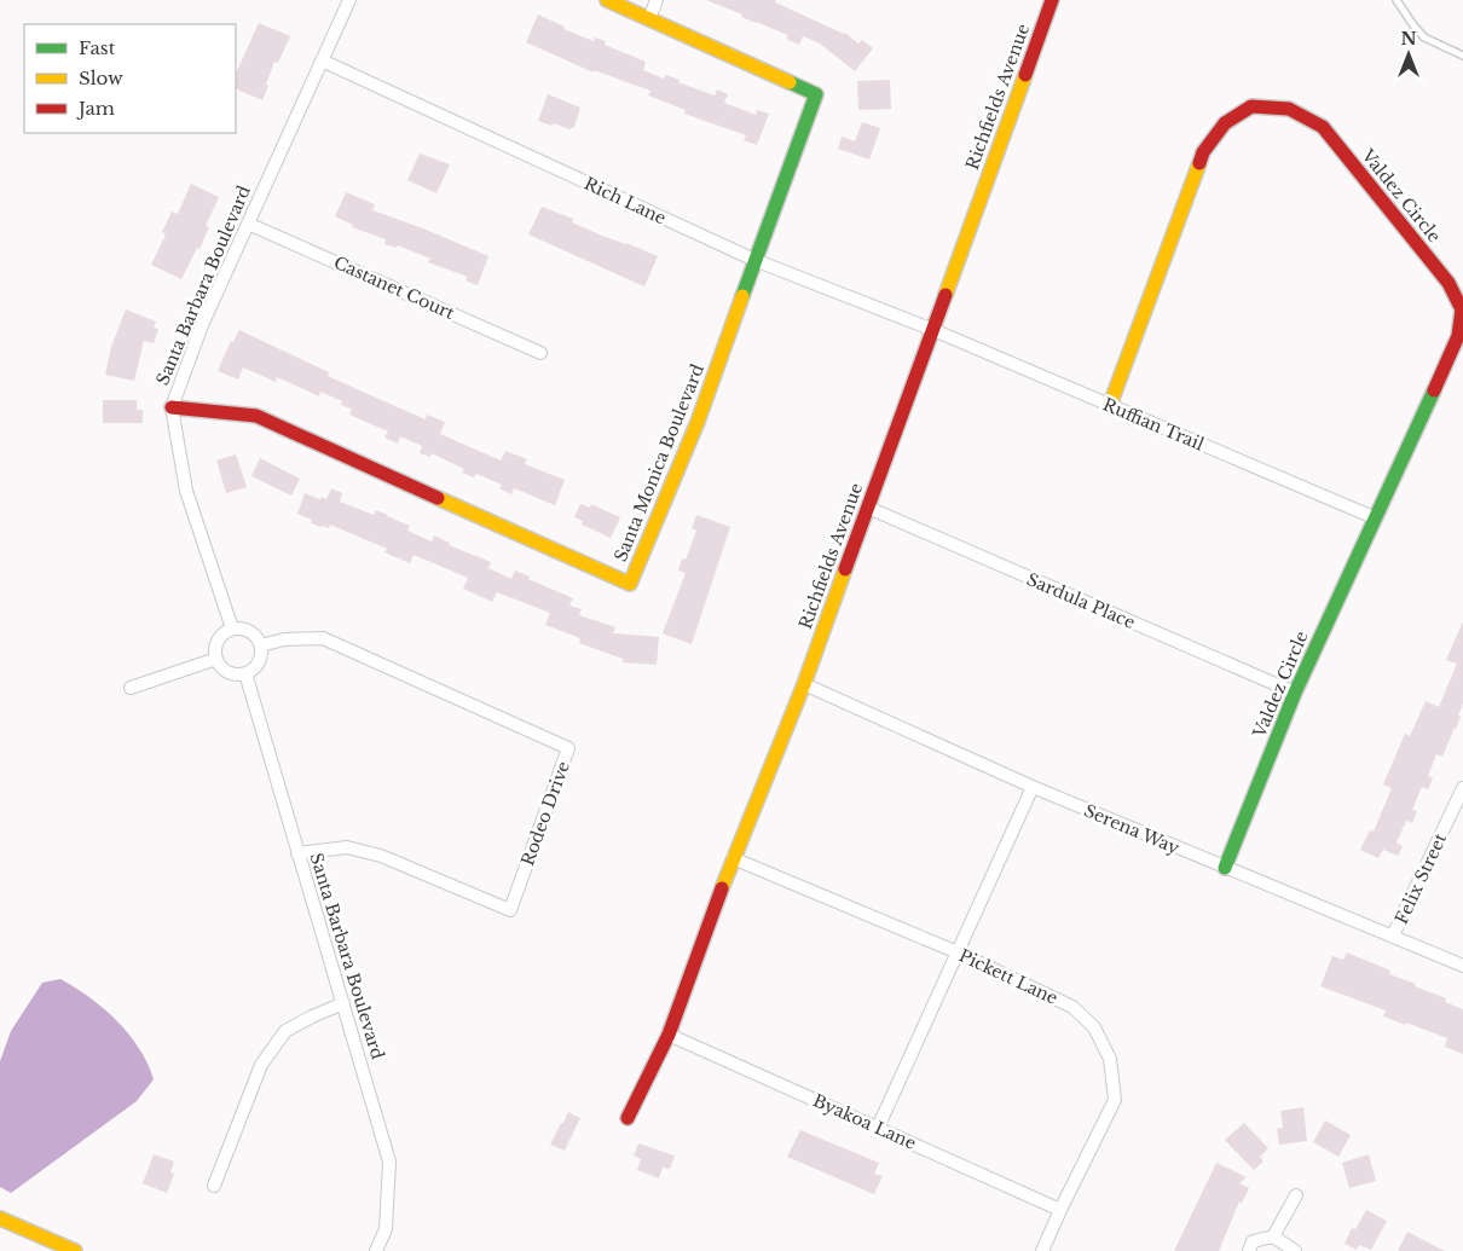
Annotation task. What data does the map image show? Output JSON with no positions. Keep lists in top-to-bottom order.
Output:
{
  "streets": {
    "street": [
      "Richfields Avenue",
      "Valdez Circle",
      "Rich Lane",
      "Santa Barbara Boulevard",
      "Castanet Court",
      "Ruffian Trail",
      "Santa Monica Boulevard",
      "Sardula Place",
      "Rodeo Drive",
      "Serena Way",
      "Felix Street",
      "Pickett Lane",
      "Byakoa Lane"
    ]
  },
  "crossings": [
    ["Richfields Avenue", "Rich Lane"],
    ["Richfields Avenue", "Ruffian Trail"],
    ["Richfields Avenue", "Sardula Place"],
    ["Richfields Avenue", "Serena Way"],
    ["Richfields Avenue", "Pickett Lane"],
    ["Richfields Avenue", "Byakoa Lane"],
    ["Valdez Circle", "Ruffian Trail"],
    ["Valdez Circle", "Sardula Place"],
    ["Valdez Circle", "Serena Way"],
    ["Rich Lane", "Santa Barbara Boulevard"],
    ["Rich Lane", "Ruffian Trail"],
    ["Rich Lane", "Santa Monica Boulevard"],
    ["Santa Barbara Boulevard", "Castanet Court"],
    ["Santa Barbara Boulevard", "Santa Monica Boulevard"],
    ["Santa Barbara Boulevard", "Rodeo Drive"],
    ["Serena Way", "Felix Street"],
    ["Pickett Lane", "Byakoa Lane"]
  ],
  "legend": ["Fast", "Slow", "Jam"],
  "north": "top"
}
